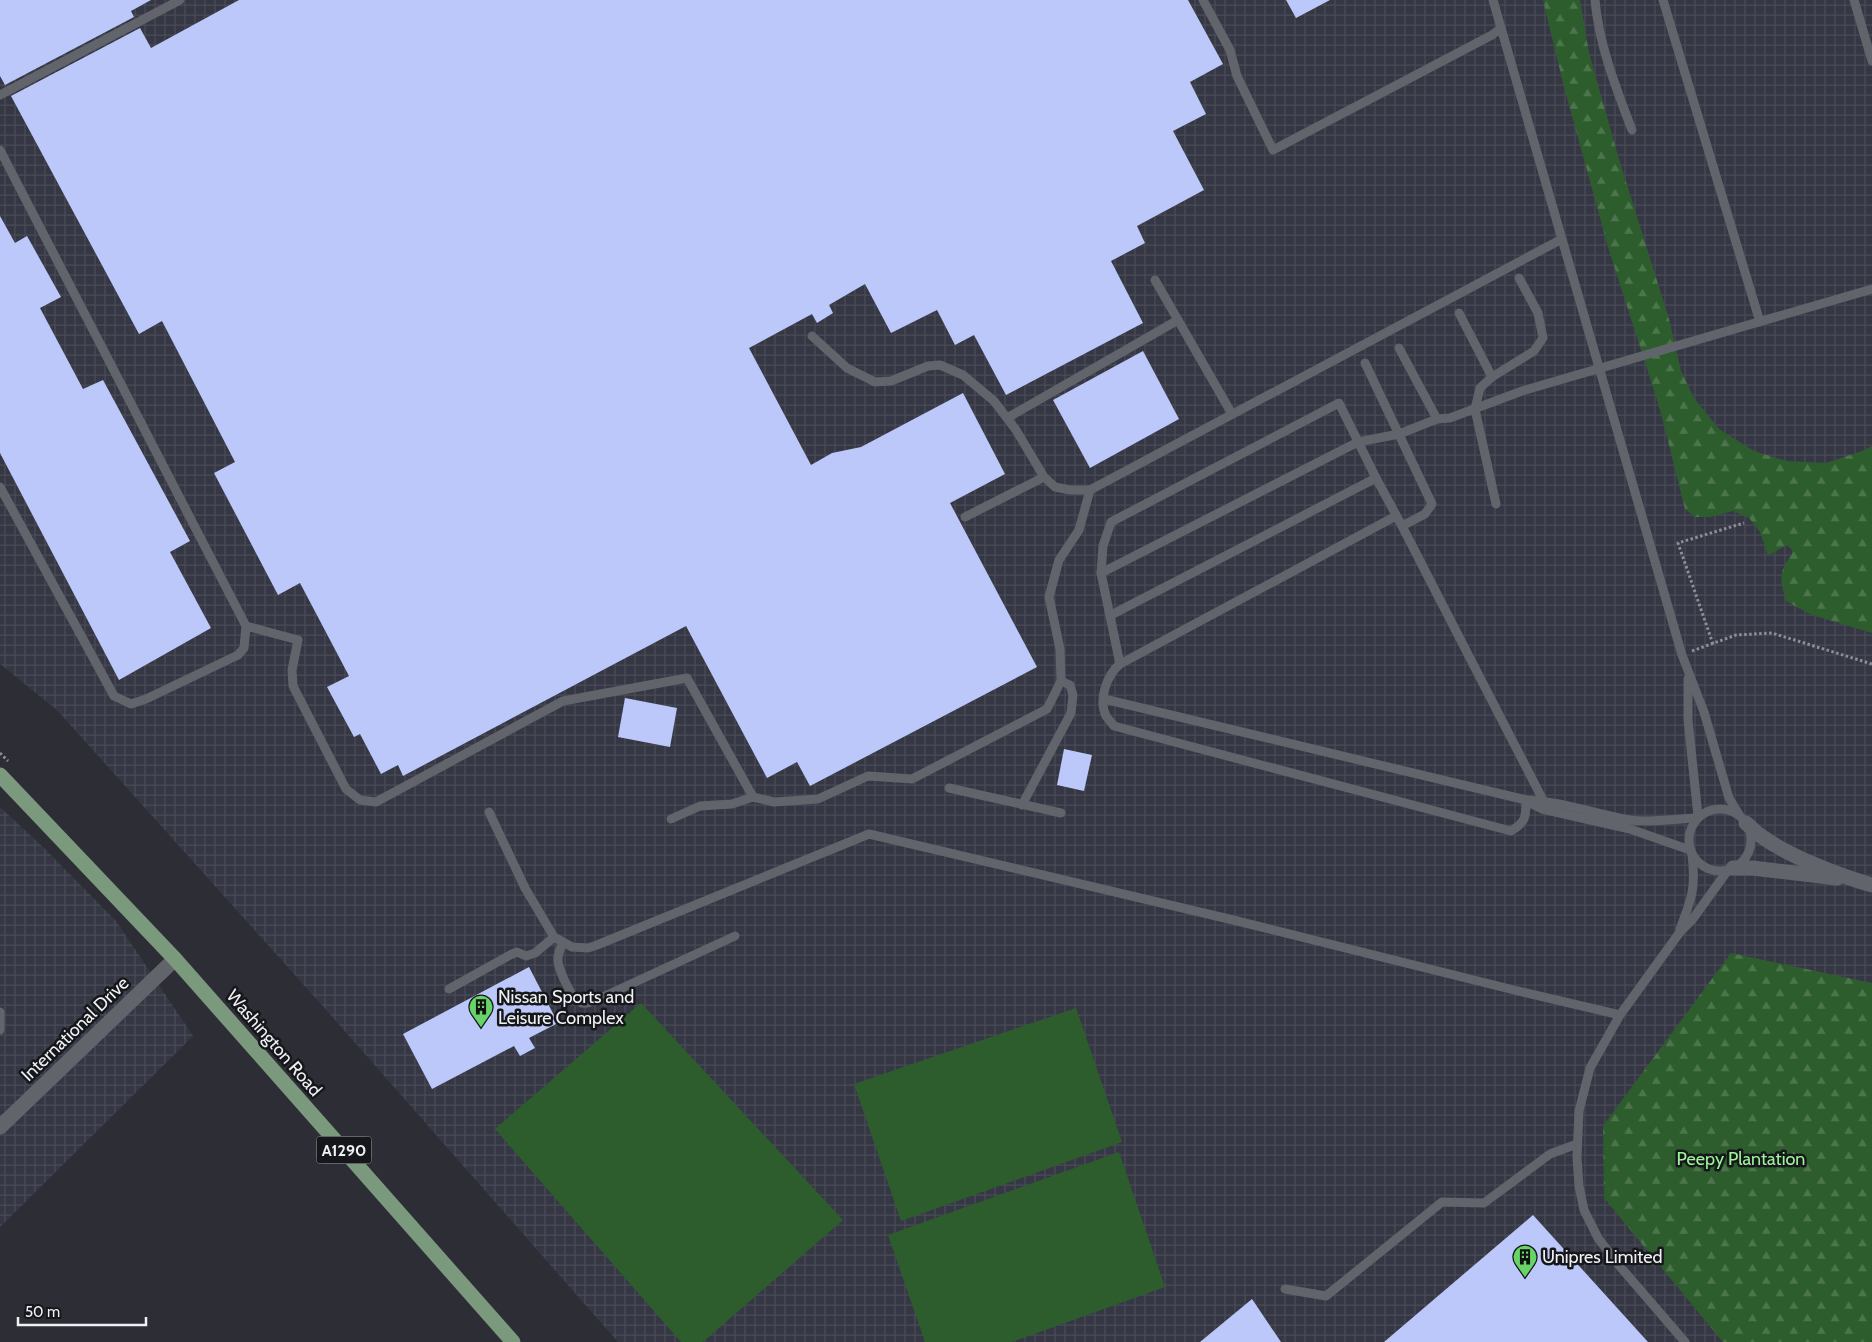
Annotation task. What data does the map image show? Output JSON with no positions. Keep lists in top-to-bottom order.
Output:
{
  "streets": {
    "main road": ["Washington Road", "A1290"],
    "street": ["International Drive"]
  },
  "crossings": [
    ["International Drive", "Washington Road"]
  ],
  "parks": ["Peepy Plantation"],
  "places": {
    "building": ["Nissan Sports and Leisure Complex", "Unipres Limited"]
  },
  "scale_bar": "50 m"
}
